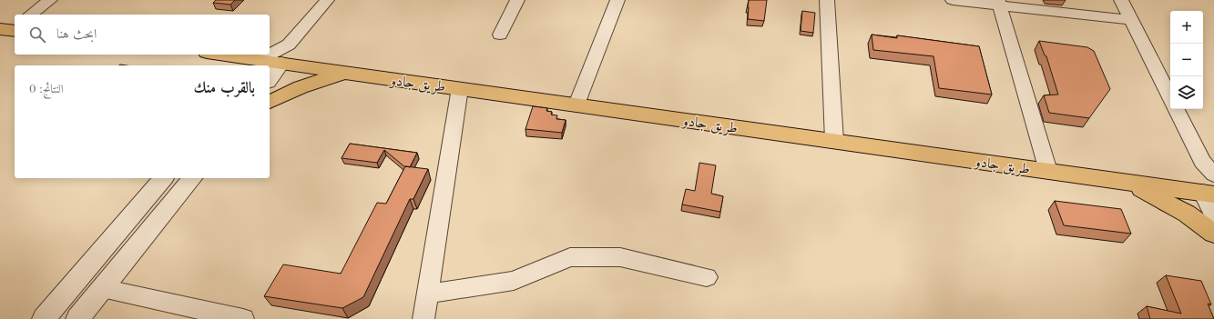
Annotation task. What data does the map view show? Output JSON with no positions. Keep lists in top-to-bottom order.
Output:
{
  "streets": {
    "highway": ["طريق جادو"]
  },
  "page": {
    "map_buttons": ["+", "−"],
    "search": "ابحث هنا",
    "heading": ["بالقرب منك", "النتائج: 0"]
  }
}
